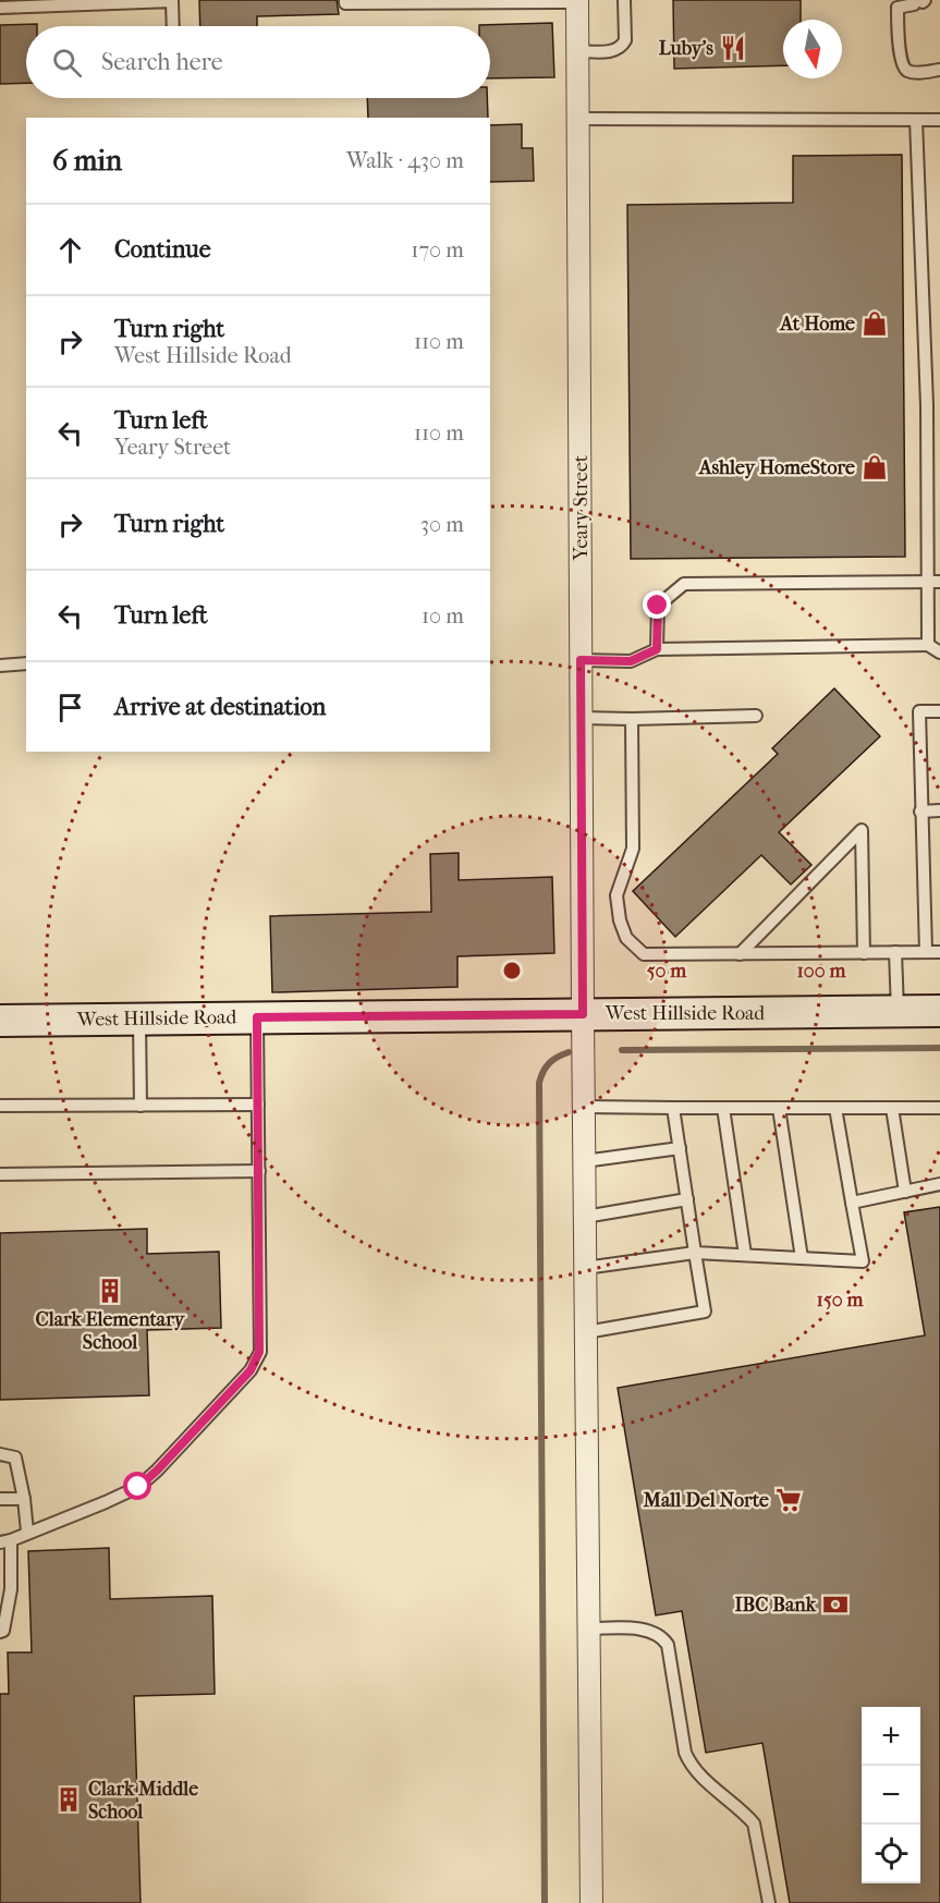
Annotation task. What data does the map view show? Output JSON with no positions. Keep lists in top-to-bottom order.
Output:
{
  "streets": {
    "street": ["Yeary Street", "West Hillside Road"]
  },
  "crossings": [
    ["Yeary Street", "West Hillside Road"]
  ],
  "places": {
    "restaurant": ["Luby's"],
    "shop": ["At Home", "Ashley HomeStore"],
    "building": ["Clark Elementary School", "Clark Middle School"],
    "supermarket": ["Mall Del Norte"],
    "bank": ["IBC Bank"]
  },
  "north": "bottom",
  "page": {
    "search": "Search here",
    "heading": ["6 min", "Walk · 430 m"],
    "list": [
      ["Continue", "170 m"],
      ["Turn right", "West Hillside Road", "110 m"],
      ["Turn left", "Yeary Street", "110 m"],
      ["Turn right", "30 m"],
      ["Turn left", "10 m"],
      "Arrive at destination"
    ],
    "map_buttons": ["+", "−"]
  },
  "rings": ["50 m", "100 m", "150 m"]
}
